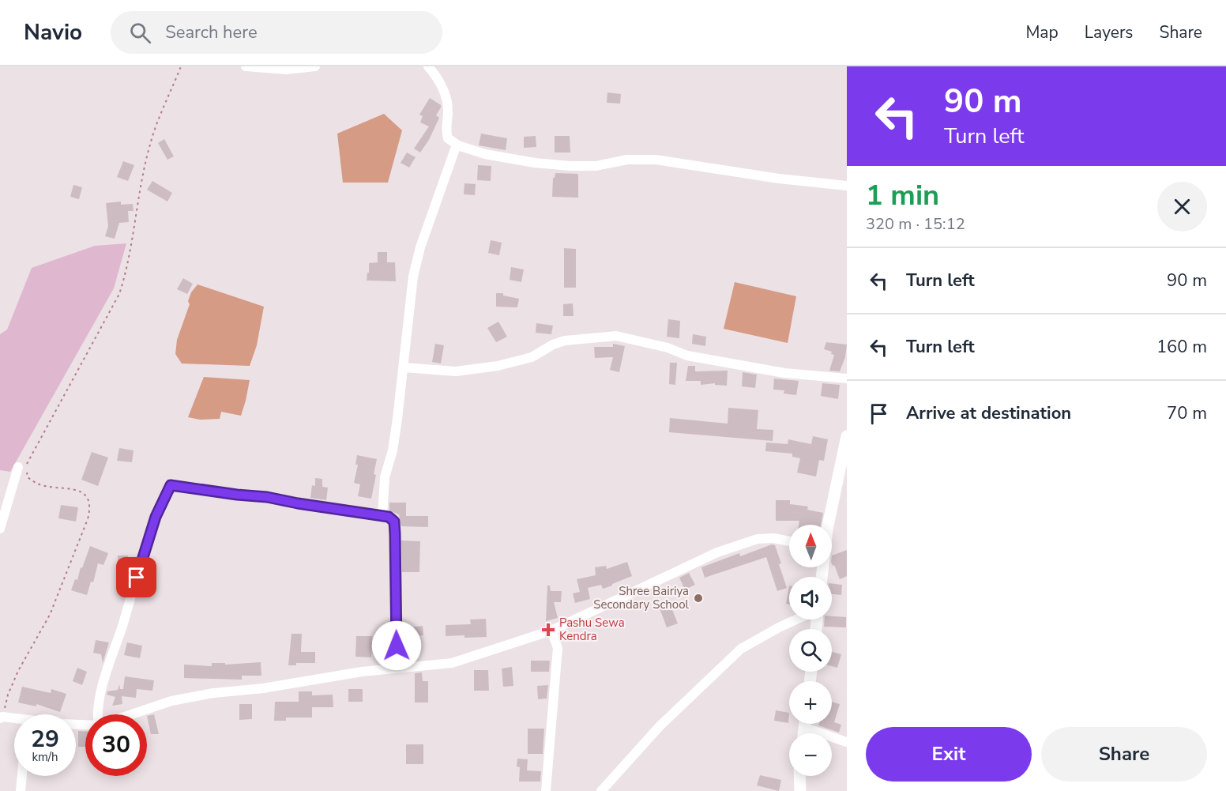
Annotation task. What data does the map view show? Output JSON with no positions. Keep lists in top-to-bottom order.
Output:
{
  "places": {
    "other": ["Shree Bairiya Secondary School"],
    "health": ["Pashu Sewa Kendra"]
  },
  "north": "top",
  "page": {
    "header": "Navio",
    "search": "Search here",
    "nav": ["Map", "Layers", "Share"],
    "turn": ["90 m", "Turn left"],
    "heading": ["1 min", "320 m · 15:12"],
    "list": [
      {
        "name": "Turn left",
        "value": "90 m"
      },
      {
        "name": "Turn left",
        "value": "160 m"
      },
      {
        "name": "Arrive at destination",
        "value": "70 m"
      }
    ],
    "map_buttons": ["+", "−"],
    "speed": "29 km/h",
    "limit": "30",
    "buttons": ["Exit", "Share"]
  }
}
